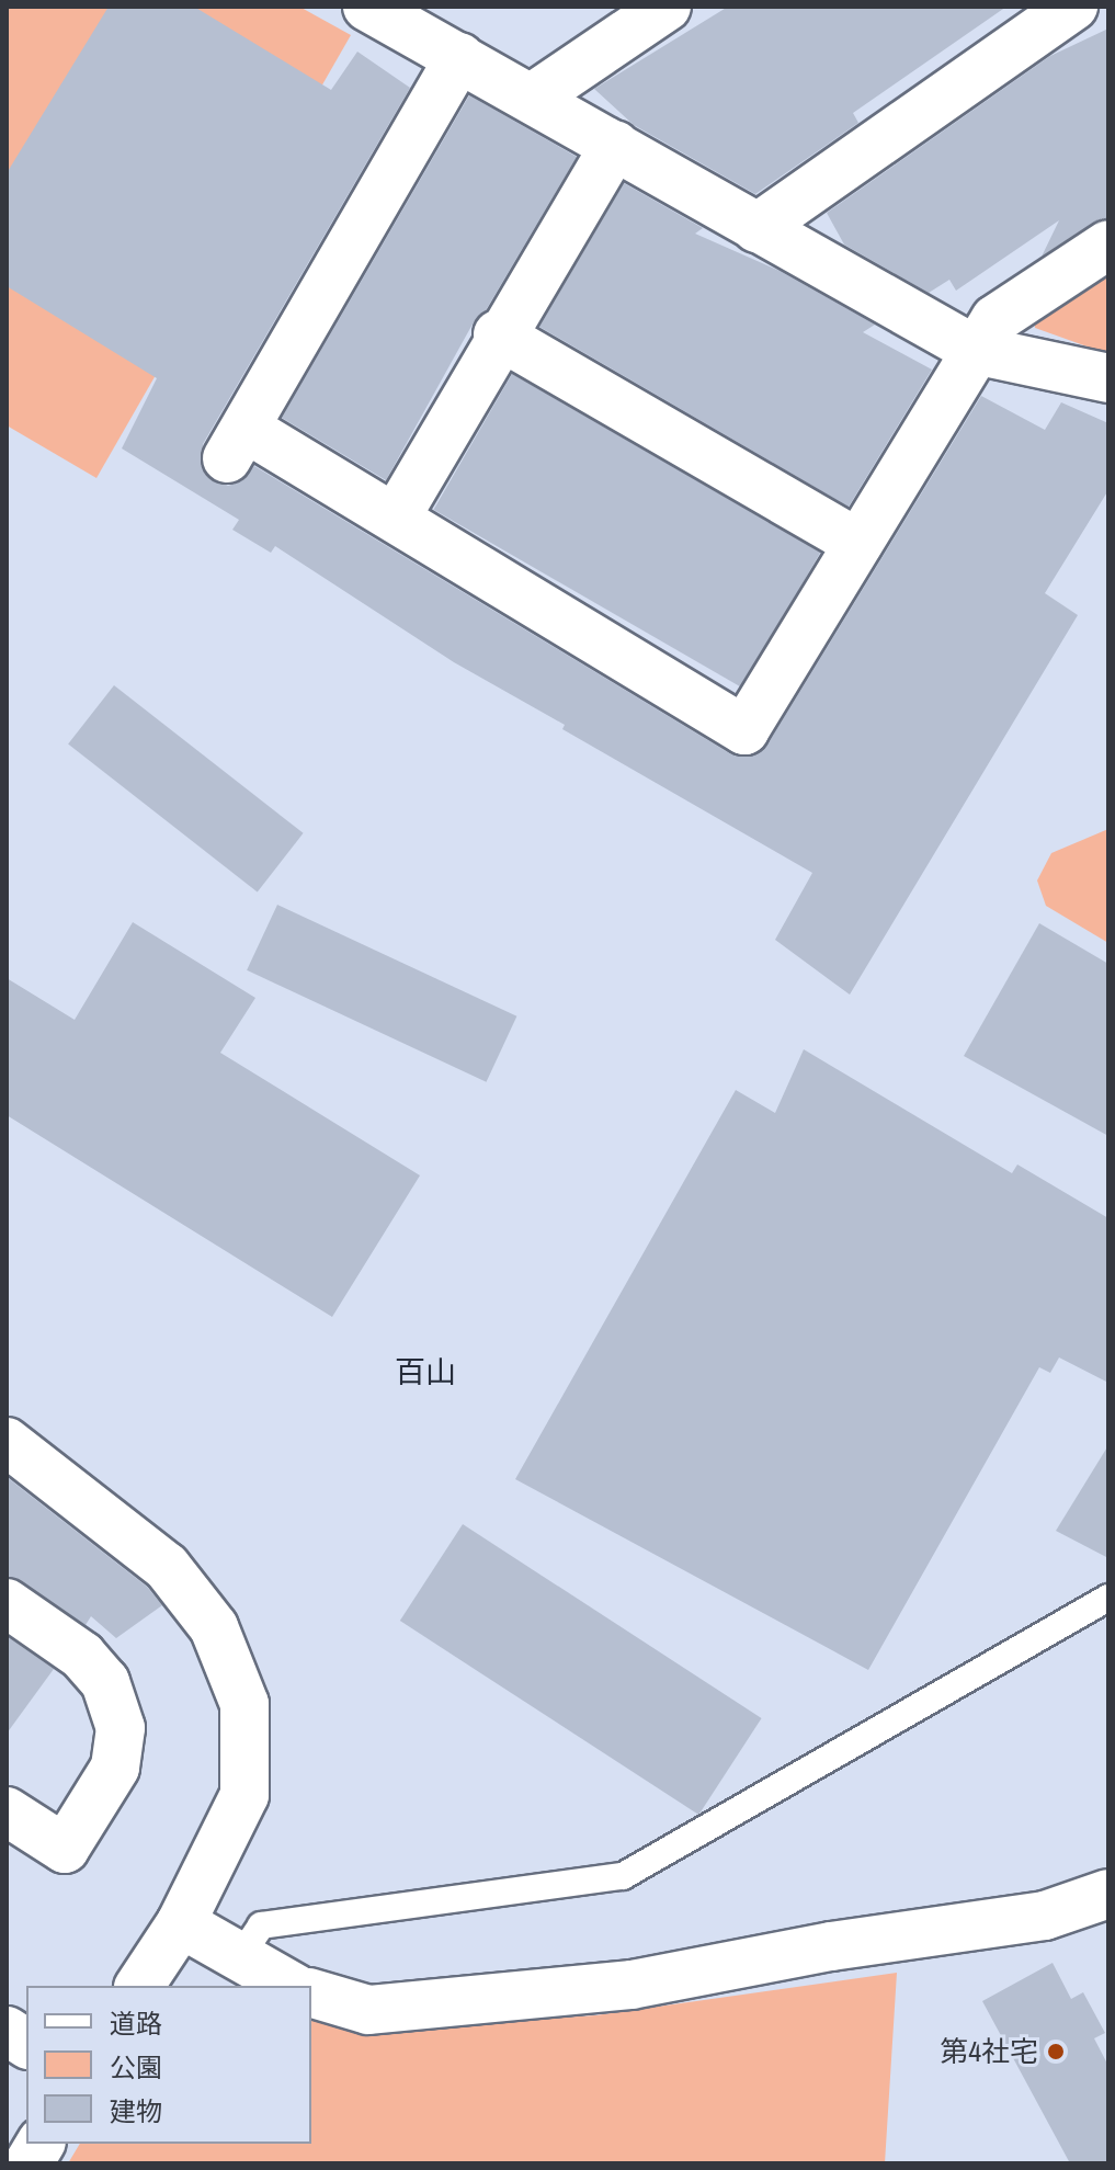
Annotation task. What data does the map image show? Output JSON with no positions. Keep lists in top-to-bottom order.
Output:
{
  "districts": ["百山"],
  "places": ["第4社宅"],
  "legend": ["道路", "公園", "建物"]
}
